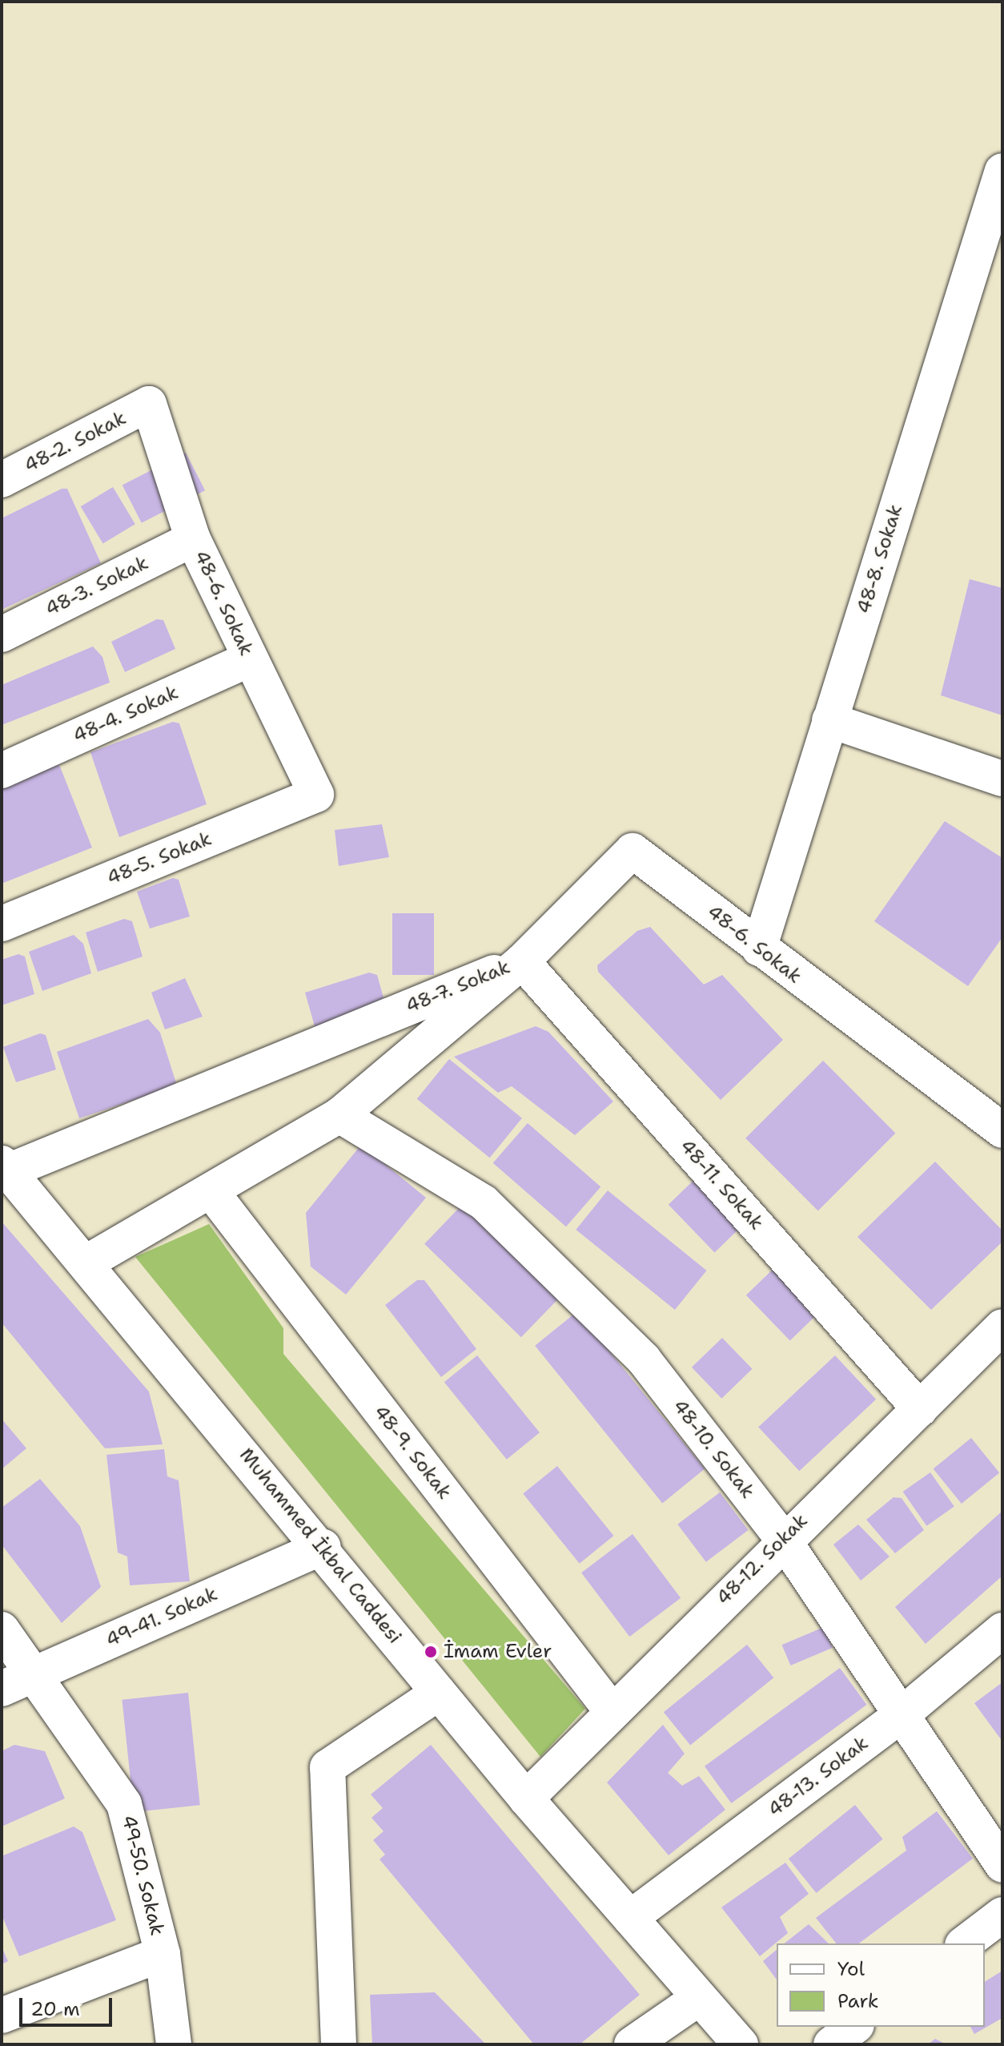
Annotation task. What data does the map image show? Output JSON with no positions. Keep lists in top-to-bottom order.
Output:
{
  "streets": {
    "street": [
      "48-2. Sokak",
      "48-8. Sokak",
      "48-3. Sokak",
      "48-6. Sokak",
      "48-4. Sokak",
      "48-5. Sokak",
      "48-7. Sokak",
      "48-11. Sokak",
      "48-10. Sokak",
      "48-9. Sokak",
      "Muhammed İkbal Caddesi",
      "48-12. Sokak",
      "49-41. Sokak",
      "48-13. Sokak",
      "49-50. Sokak"
    ]
  },
  "crossings": [
    ["48-2. Sokak", "48-6. Sokak"],
    ["48-8. Sokak", "48-6. Sokak"],
    ["48-3. Sokak", "48-6. Sokak"],
    ["48-6. Sokak", "48-4. Sokak"],
    ["48-6. Sokak", "48-5. Sokak"],
    ["48-6. Sokak", "48-7. Sokak"],
    ["48-6. Sokak", "48-11. Sokak"],
    ["48-7. Sokak", "48-11. Sokak"],
    ["48-7. Sokak", "48-10. Sokak"],
    ["48-7. Sokak", "48-9. Sokak"],
    ["48-7. Sokak", "Muhammed İkbal Caddesi"],
    ["48-11. Sokak", "48-12. Sokak"],
    ["48-10. Sokak", "48-12. Sokak"],
    ["48-10. Sokak", "48-13. Sokak"],
    ["48-9. Sokak", "48-12. Sokak"],
    ["Muhammed İkbal Caddesi", "48-12. Sokak"],
    ["Muhammed İkbal Caddesi", "49-41. Sokak"],
    ["Muhammed İkbal Caddesi", "48-13. Sokak"],
    ["49-41. Sokak", "49-50. Sokak"]
  ],
  "places": ["İmam Evler"],
  "legend": ["Yol", "Park"],
  "scale_bar": "20 m"
}
